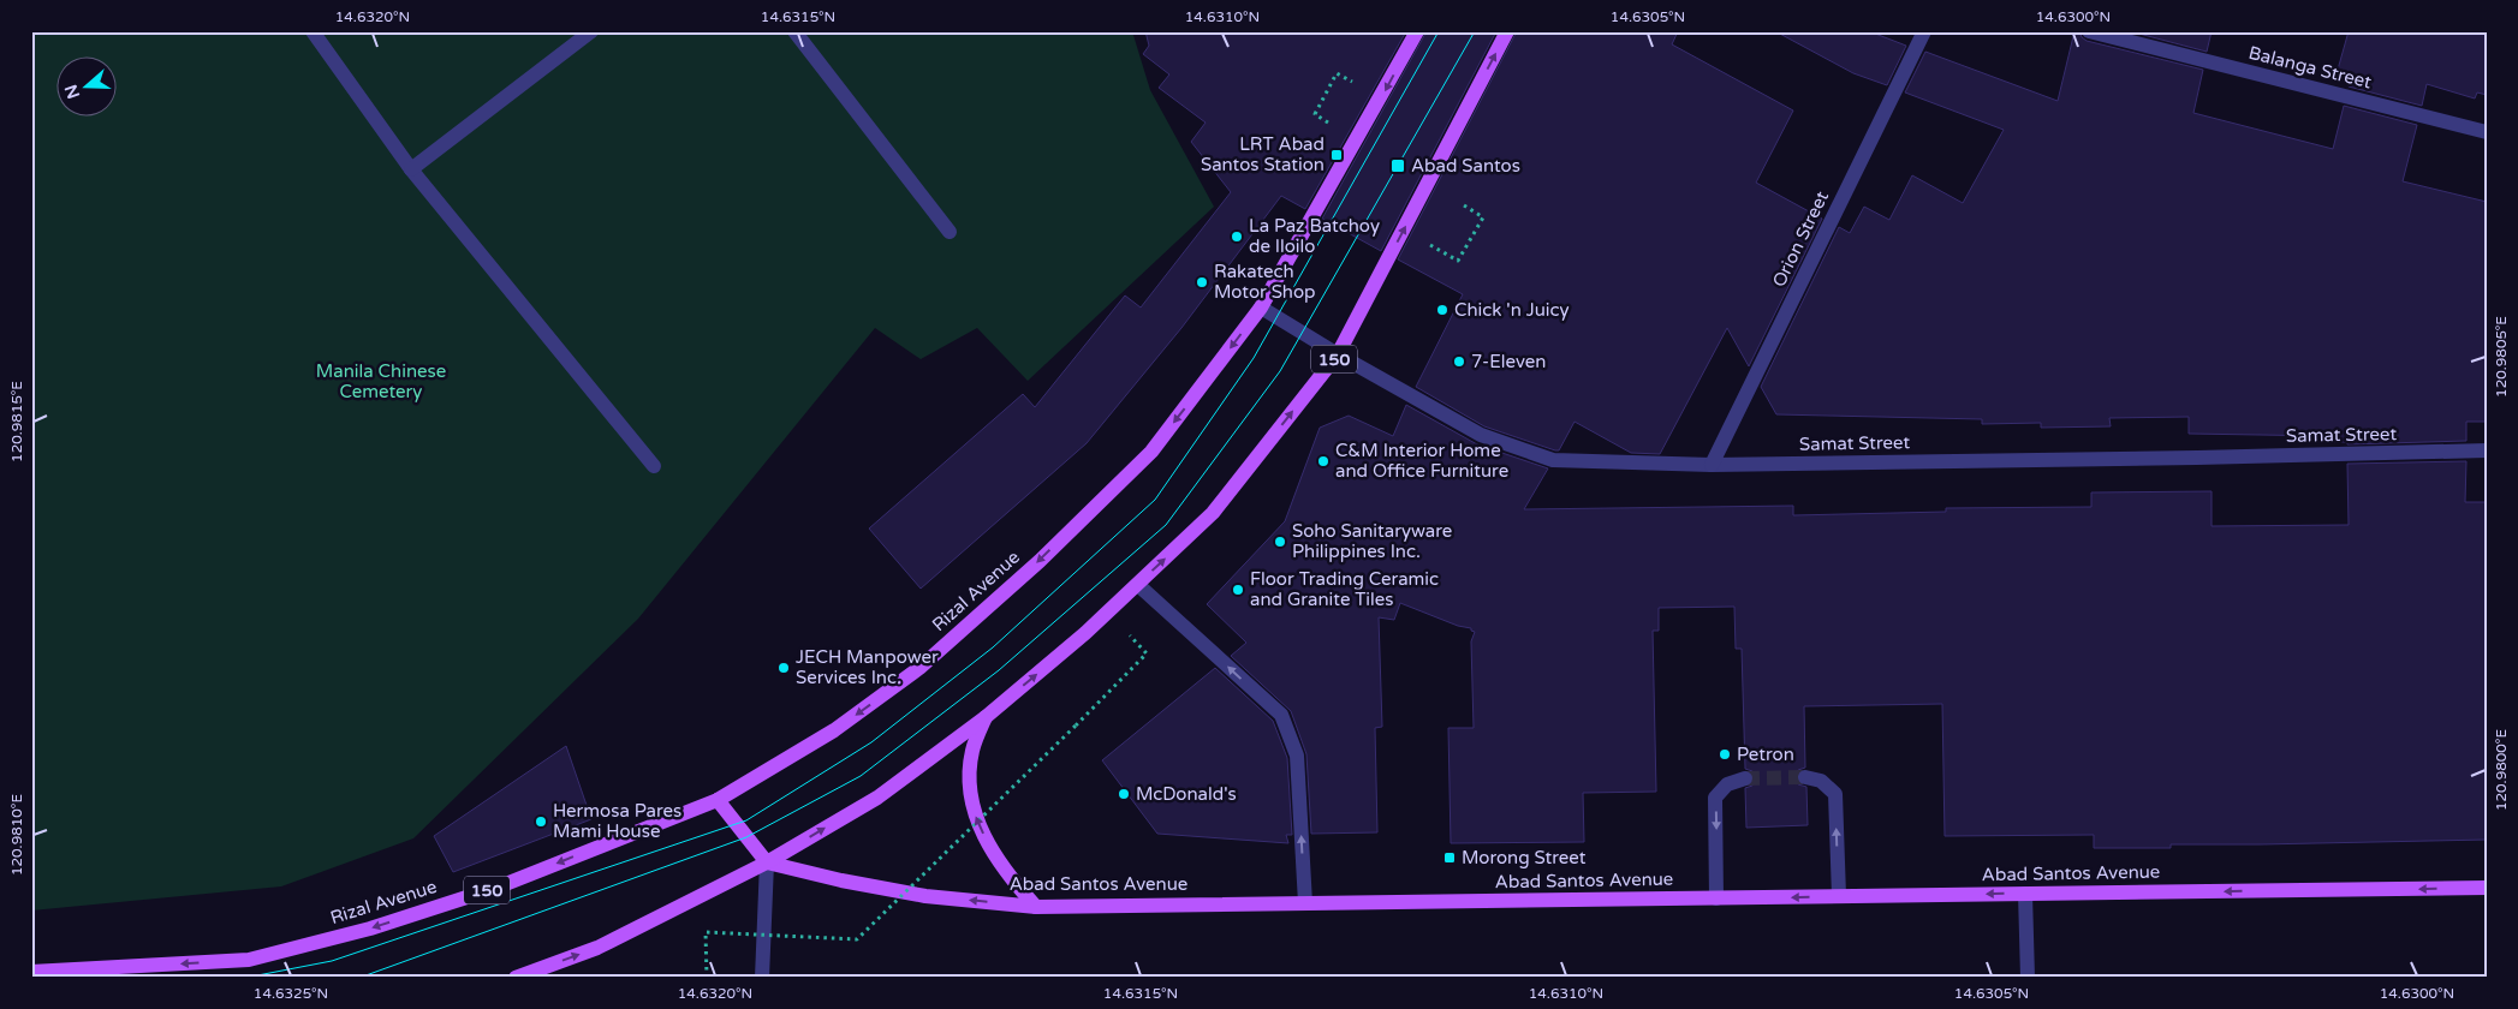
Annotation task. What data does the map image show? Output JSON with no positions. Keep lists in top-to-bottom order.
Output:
{
  "streets": {
    "main road": ["150", "Rizal Avenue", "Abad Santos Avenue"],
    "street": ["Balanga Street", "Orion Street", "Samat Street"]
  },
  "crossings": [
    ["Orion Street", "Samat Street"],
    ["150", "Samat Street"],
    ["150", "Abad Santos Avenue"],
    ["Samat Street", "Rizal Avenue"]
  ],
  "one_way": ["Abad Santos Avenue"],
  "parks": ["Manila Chinese Cemetery"],
  "places": {
    "transit": ["LRT Abad Santos Station", "Abad Santos", "Morong Street"],
    "other": [
      "La Paz Batchoy de Iloilo",
      "Rakatech Motor Shop",
      "Chick 'n Juicy",
      "7-Eleven",
      "C&M Interior Home and Office Furniture",
      "Soho Sanitaryware Philippines Inc.",
      "Floor Trading Ceramic and Granite Tiles",
      "JECH Manpower Services Inc.",
      "Petron",
      "McDonald's",
      "Hermosa Pares Mami House"
    ]
  },
  "north": "left",
  "coordinates": [
    "14.6320°N",
    "14.6315°N",
    "14.6310°N",
    "14.6305°N",
    "14.6300°N",
    "120.9805°E",
    "120.9815°E",
    "120.9800°E",
    "120.9810°E",
    "14.6325°N"
  ]
}
